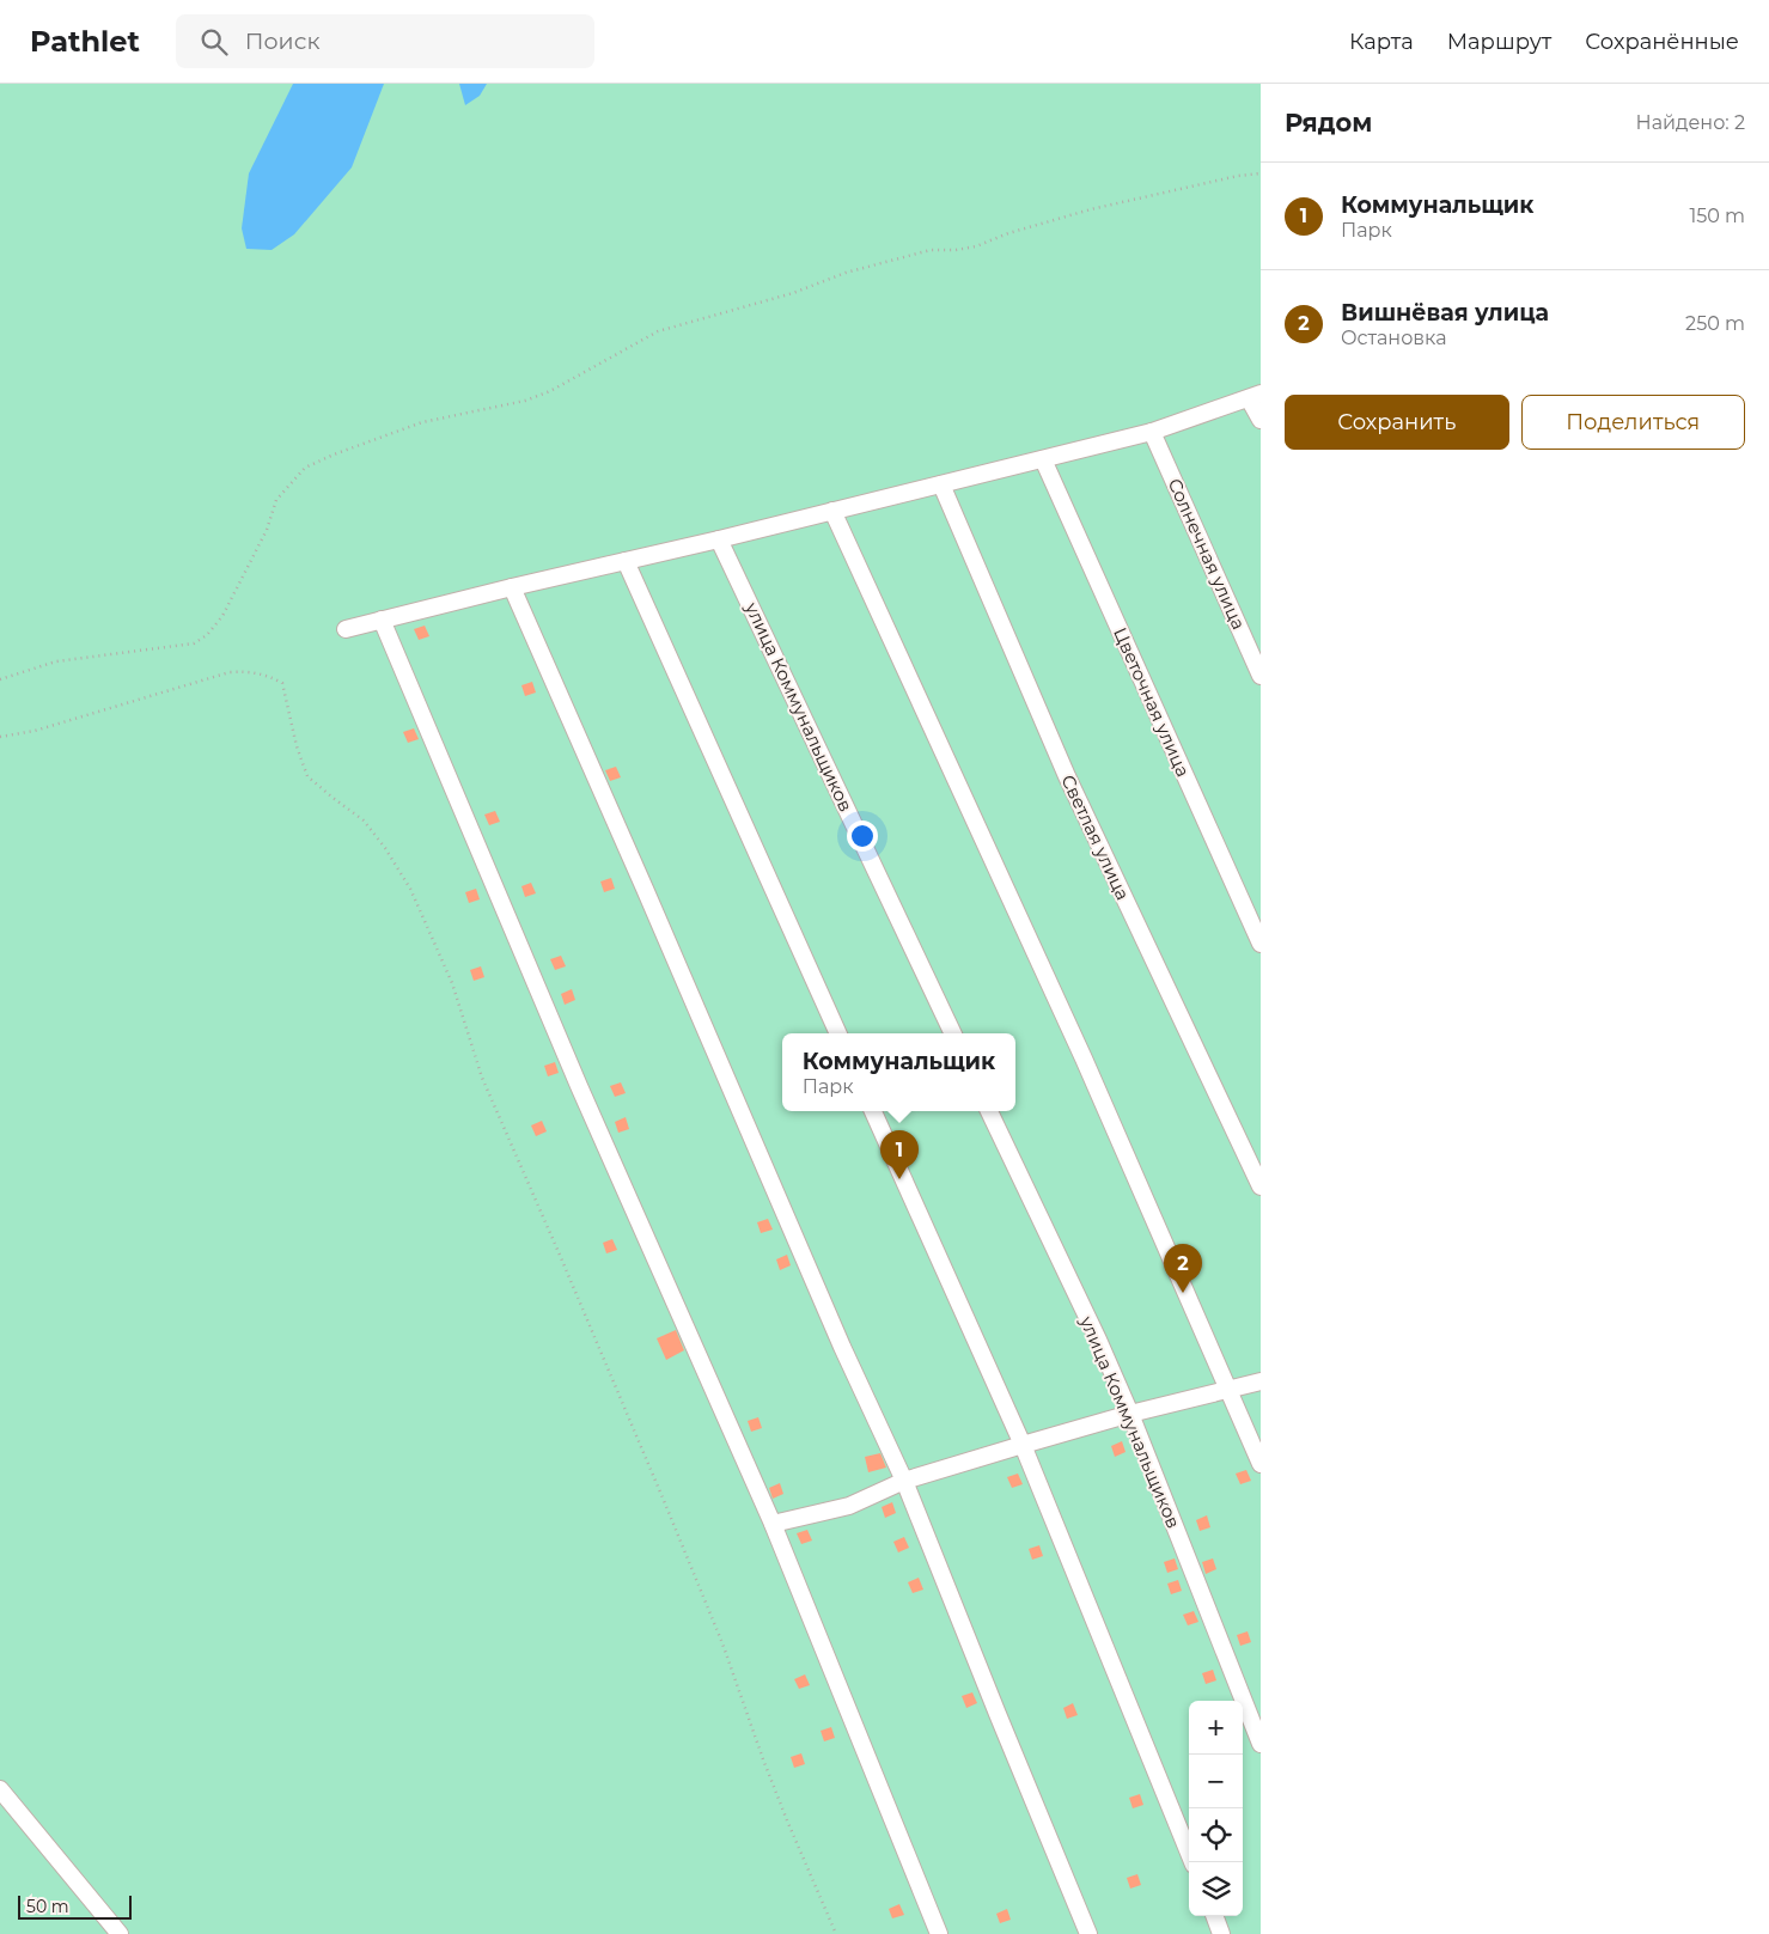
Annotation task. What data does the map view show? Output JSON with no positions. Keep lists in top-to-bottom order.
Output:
{
  "streets": {
    "street": [
      "Солнечная улица",
      "Цветочная улица",
      "улица Коммунальщиков",
      "Светлая улица"
    ]
  },
  "scale_bar": "50 m",
  "page": {
    "header": "Pathlet",
    "search": "Поиск",
    "nav": ["Карта", "Маршрут", "Сохранённые"],
    "heading": ["Рядом", "Найдено: 2"],
    "list": [
      {
        "mark": "1",
        "name": "Коммунальщик",
        "note": "Парк",
        "value": "150 m"
      },
      {
        "mark": "2",
        "name": "Вишнёвая улица",
        "note": "Остановка",
        "value": "250 m"
      }
    ],
    "buttons": ["Сохранить", "Поделиться"],
    "popup": ["Коммунальщик", "Парк"],
    "pins": ["1", "2"],
    "map_buttons": ["+", "−"],
    "scale": "50 m"
  }
}
